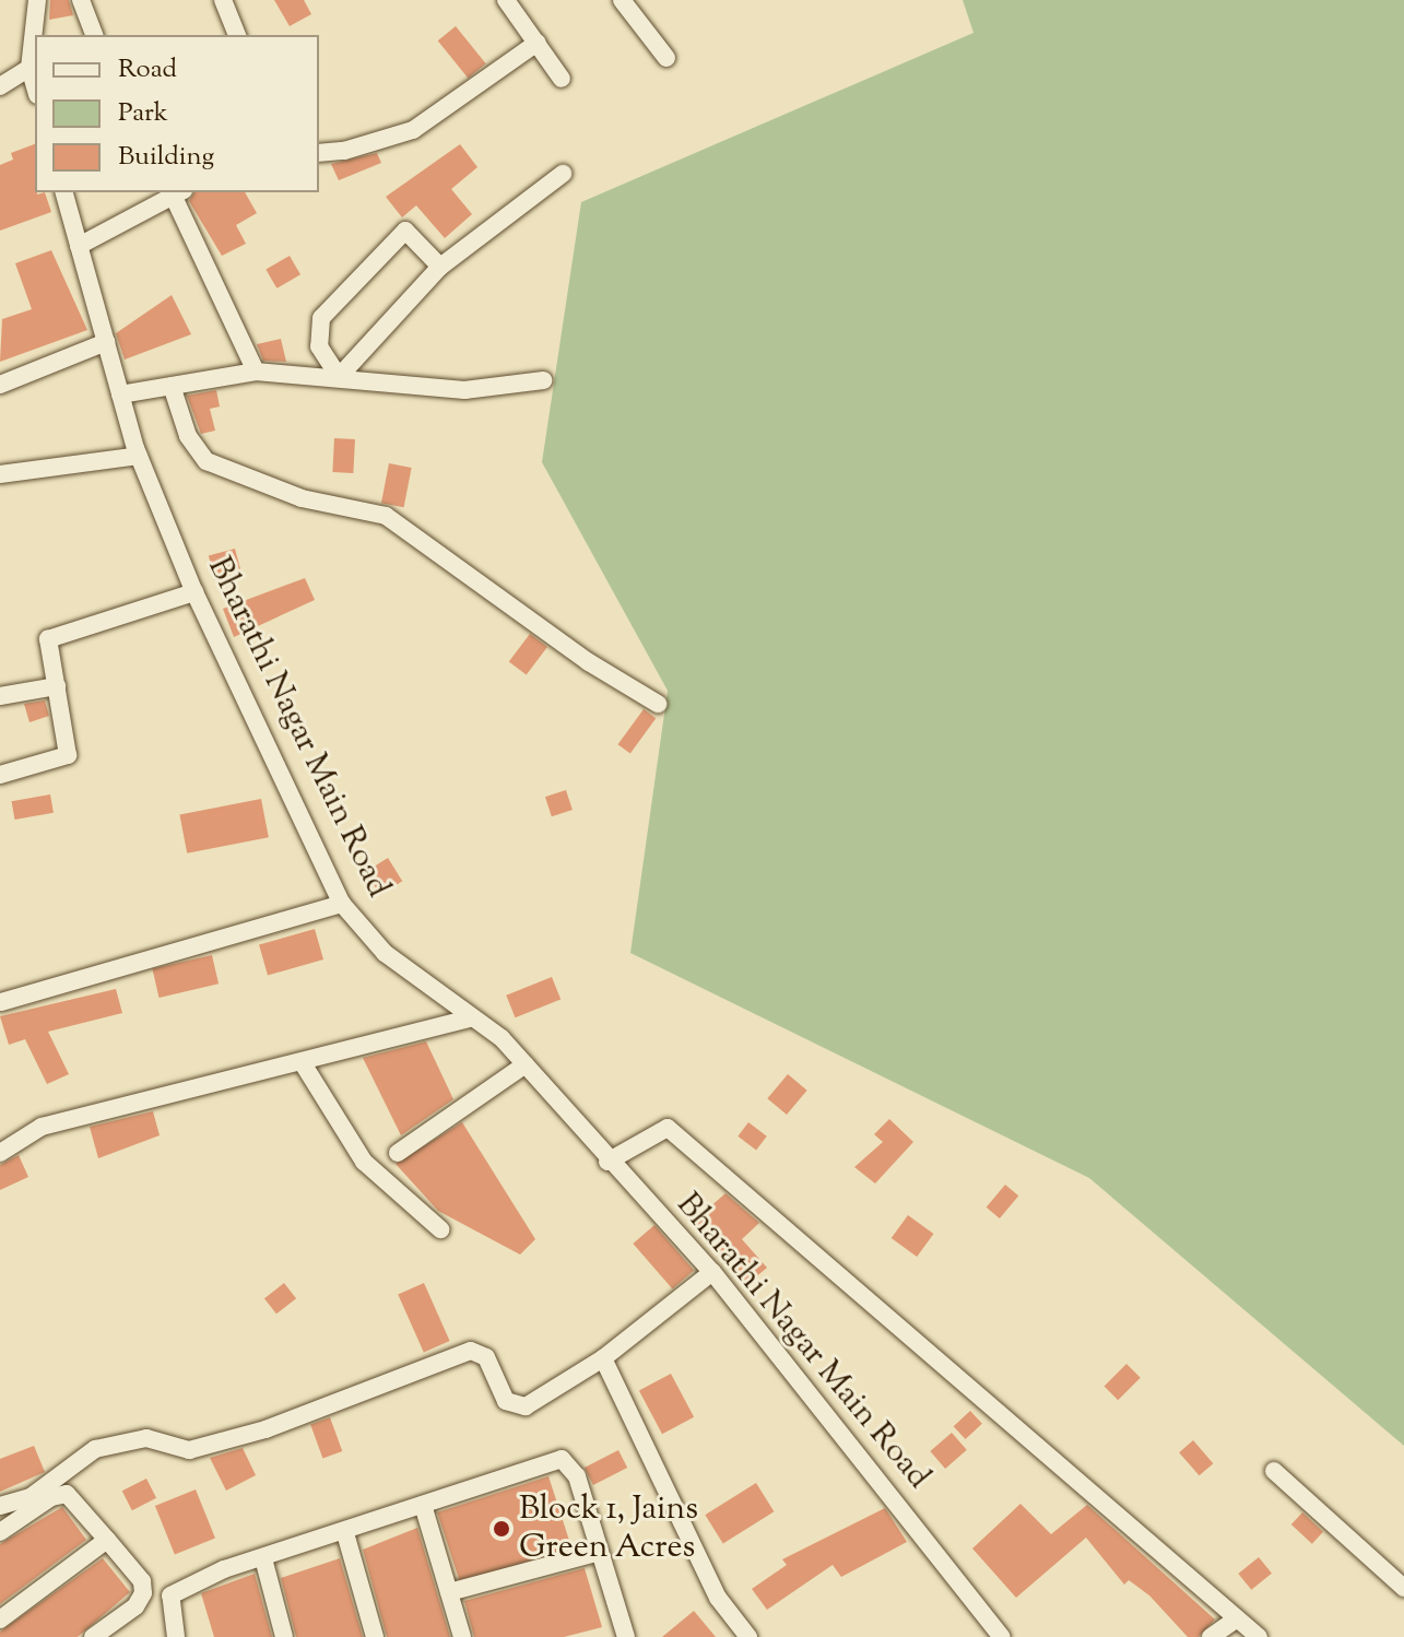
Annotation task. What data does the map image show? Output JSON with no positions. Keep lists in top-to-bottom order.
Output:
{
  "streets": {
    "street": ["Bharathi Nagar Main Road"]
  },
  "places": ["Block 1, Jains Green Acres"],
  "legend": ["Road", "Park", "Building"]
}
